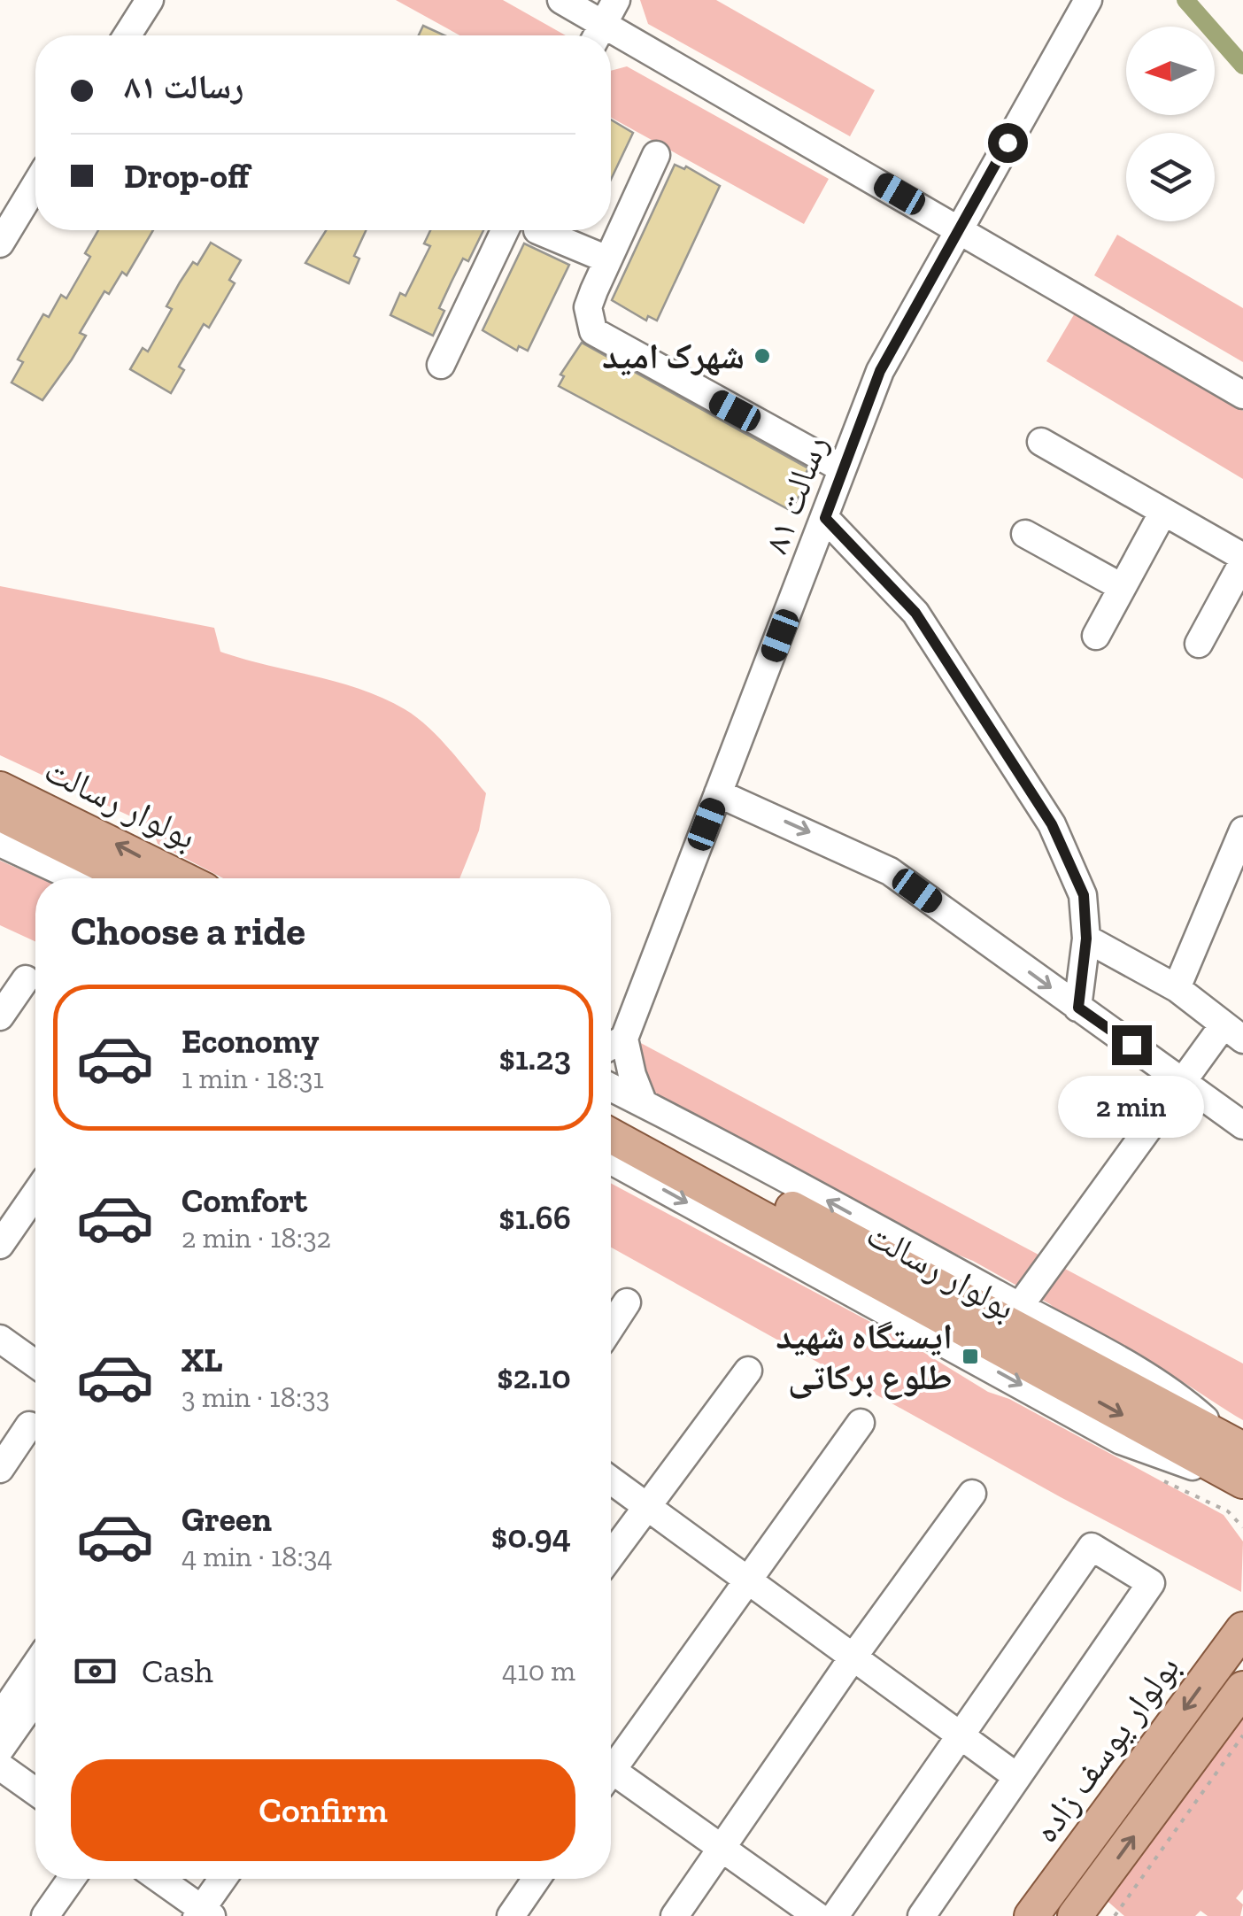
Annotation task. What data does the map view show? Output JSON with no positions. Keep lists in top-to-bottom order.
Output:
{
  "streets": {
    "main road": ["بولوار رسالت", "بولوار یوسف زاده"],
    "street": ["رسالت ۸۱"]
  },
  "places": {
    "other": ["شهرک امید"],
    "transit": ["ایستگاه شهید طلوع برکاتی"]
  },
  "north": "left",
  "page": {
    "banner": ["رسالت ۸۱", "Drop-off"],
    "heading": "Choose a ride",
    "list": [
      {
        "name": "Economy",
        "note": "1 min · 18:31",
        "value": "$1.23"
      },
      {
        "name": "Comfort",
        "note": "2 min · 18:32",
        "value": "$1.66"
      },
      {
        "name": "XL",
        "note": "3 min · 18:33",
        "value": "$2.10"
      },
      {
        "name": "Green",
        "note": "4 min · 18:34",
        "value": "$0.94"
      }
    ],
    "bubble": "2 min",
    "pay": ["Cash", "410 m"],
    "buttons": "Confirm"
  }
}
